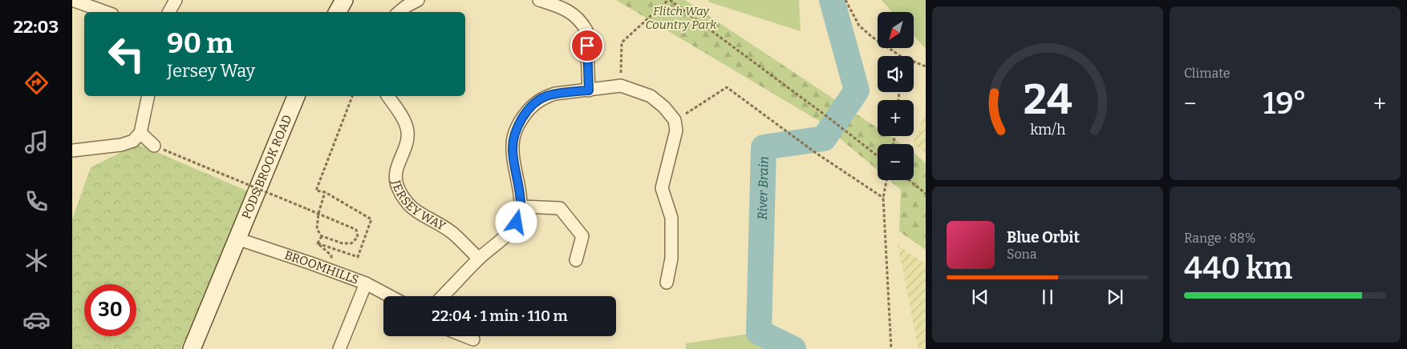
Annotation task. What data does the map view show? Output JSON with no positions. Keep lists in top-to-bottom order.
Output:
{
  "streets": {
    "main road": ["PODS BROOK ROAD"],
    "street": ["JERSEY WAY", "BROOMHILLS"]
  },
  "crossings": [
    ["PODS BROOK ROAD", "BROOMHILLS"]
  ],
  "water": ["River Brain"],
  "parks": ["Flitch Way Country Park"],
  "north": "bottom left",
  "page": {
    "tabs": "22:03",
    "tile": [
      "Climate",
      ["Range · 88%", "440 km"]
    ],
    "map_buttons": ["+", "−"],
    "turn": ["90 m", "Jersey Way"],
    "heat": ["−", "19°", "+"],
    "song": ["Blue Orbit", "Sona"],
    "limit": "30",
    "trip": "22:04 · 1 min · 110 m",
    "gauge": ["24", "km/h"]
  }
}
